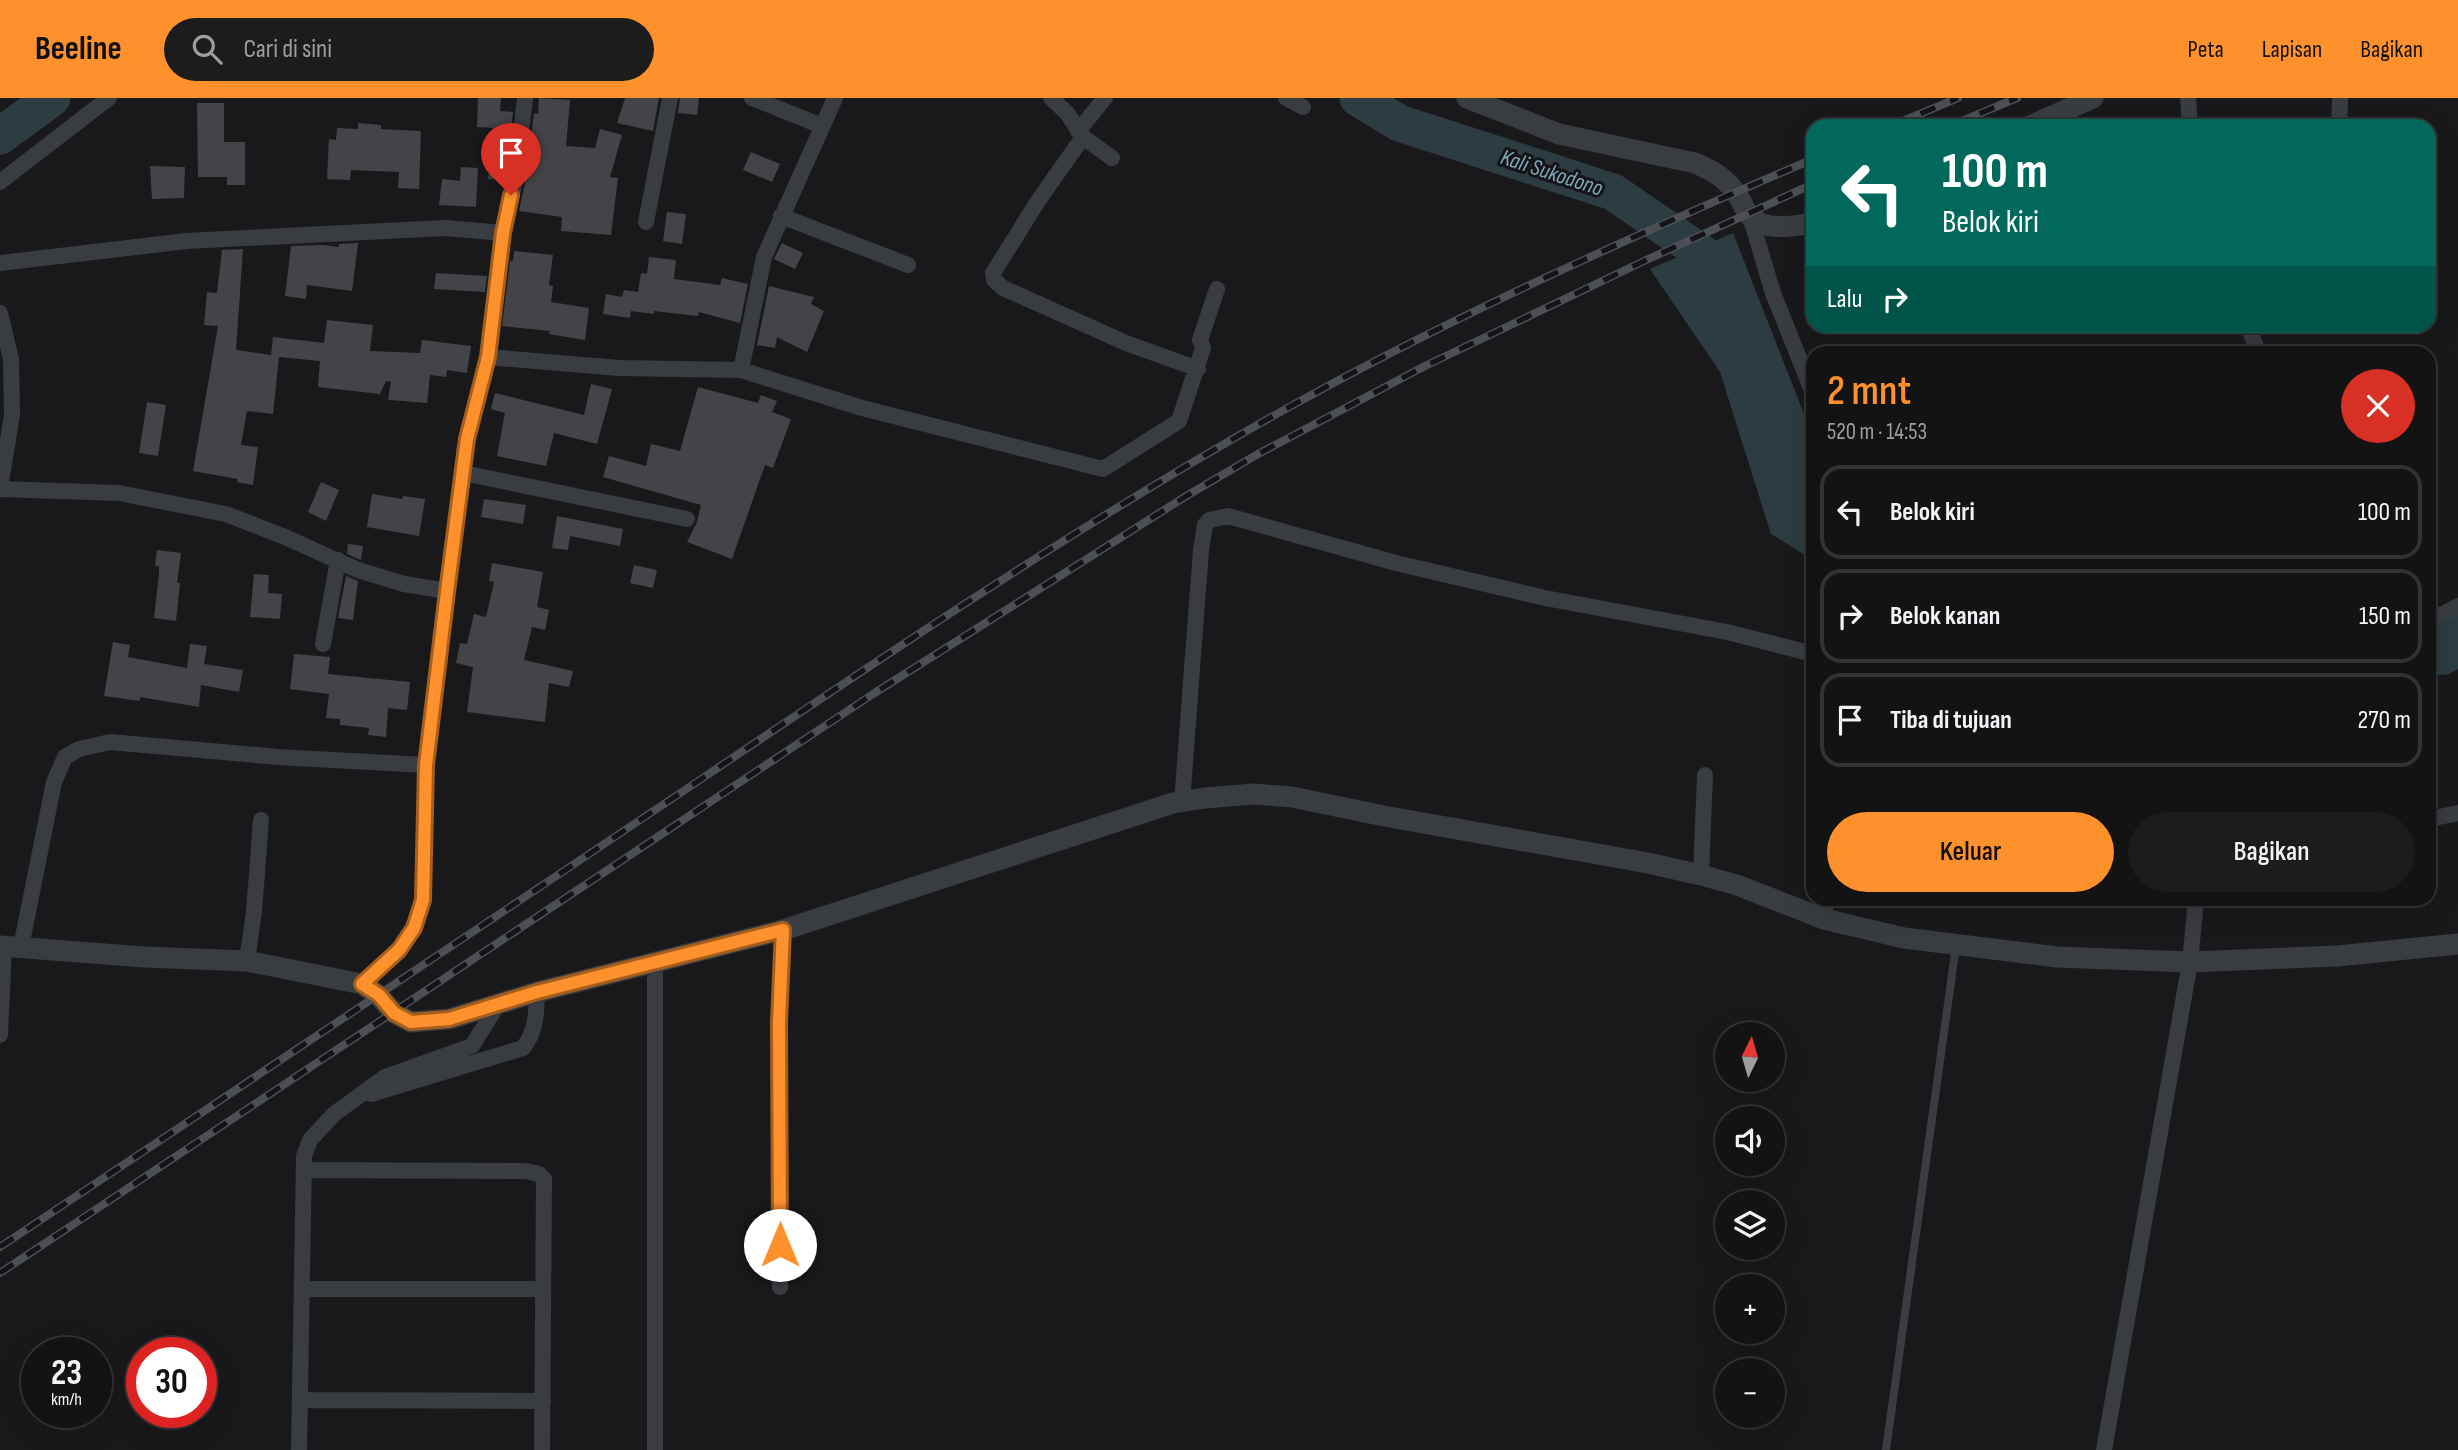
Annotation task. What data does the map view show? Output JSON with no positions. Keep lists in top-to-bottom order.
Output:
{
  "water": ["Kali Sukodono"],
  "north": "top",
  "page": {
    "header": "Beeline",
    "search": "Cari di sini",
    "nav": ["Peta", "Lapisan", "Bagikan"],
    "turn": ["100 m", "Belok kiri"],
    "then": "Lalu",
    "heading": ["2 mnt", "520 m · 14:53"],
    "list": [
      {
        "name": "Belok kiri",
        "value": "100 m"
      },
      {
        "name": "Belok kanan",
        "value": "150 m"
      },
      {
        "name": "Tiba di tujuan",
        "value": "270 m"
      }
    ],
    "buttons": ["Keluar", "Bagikan"],
    "map_buttons": ["+", "−"],
    "speed": "23 km/h",
    "limit": "30"
  }
}
